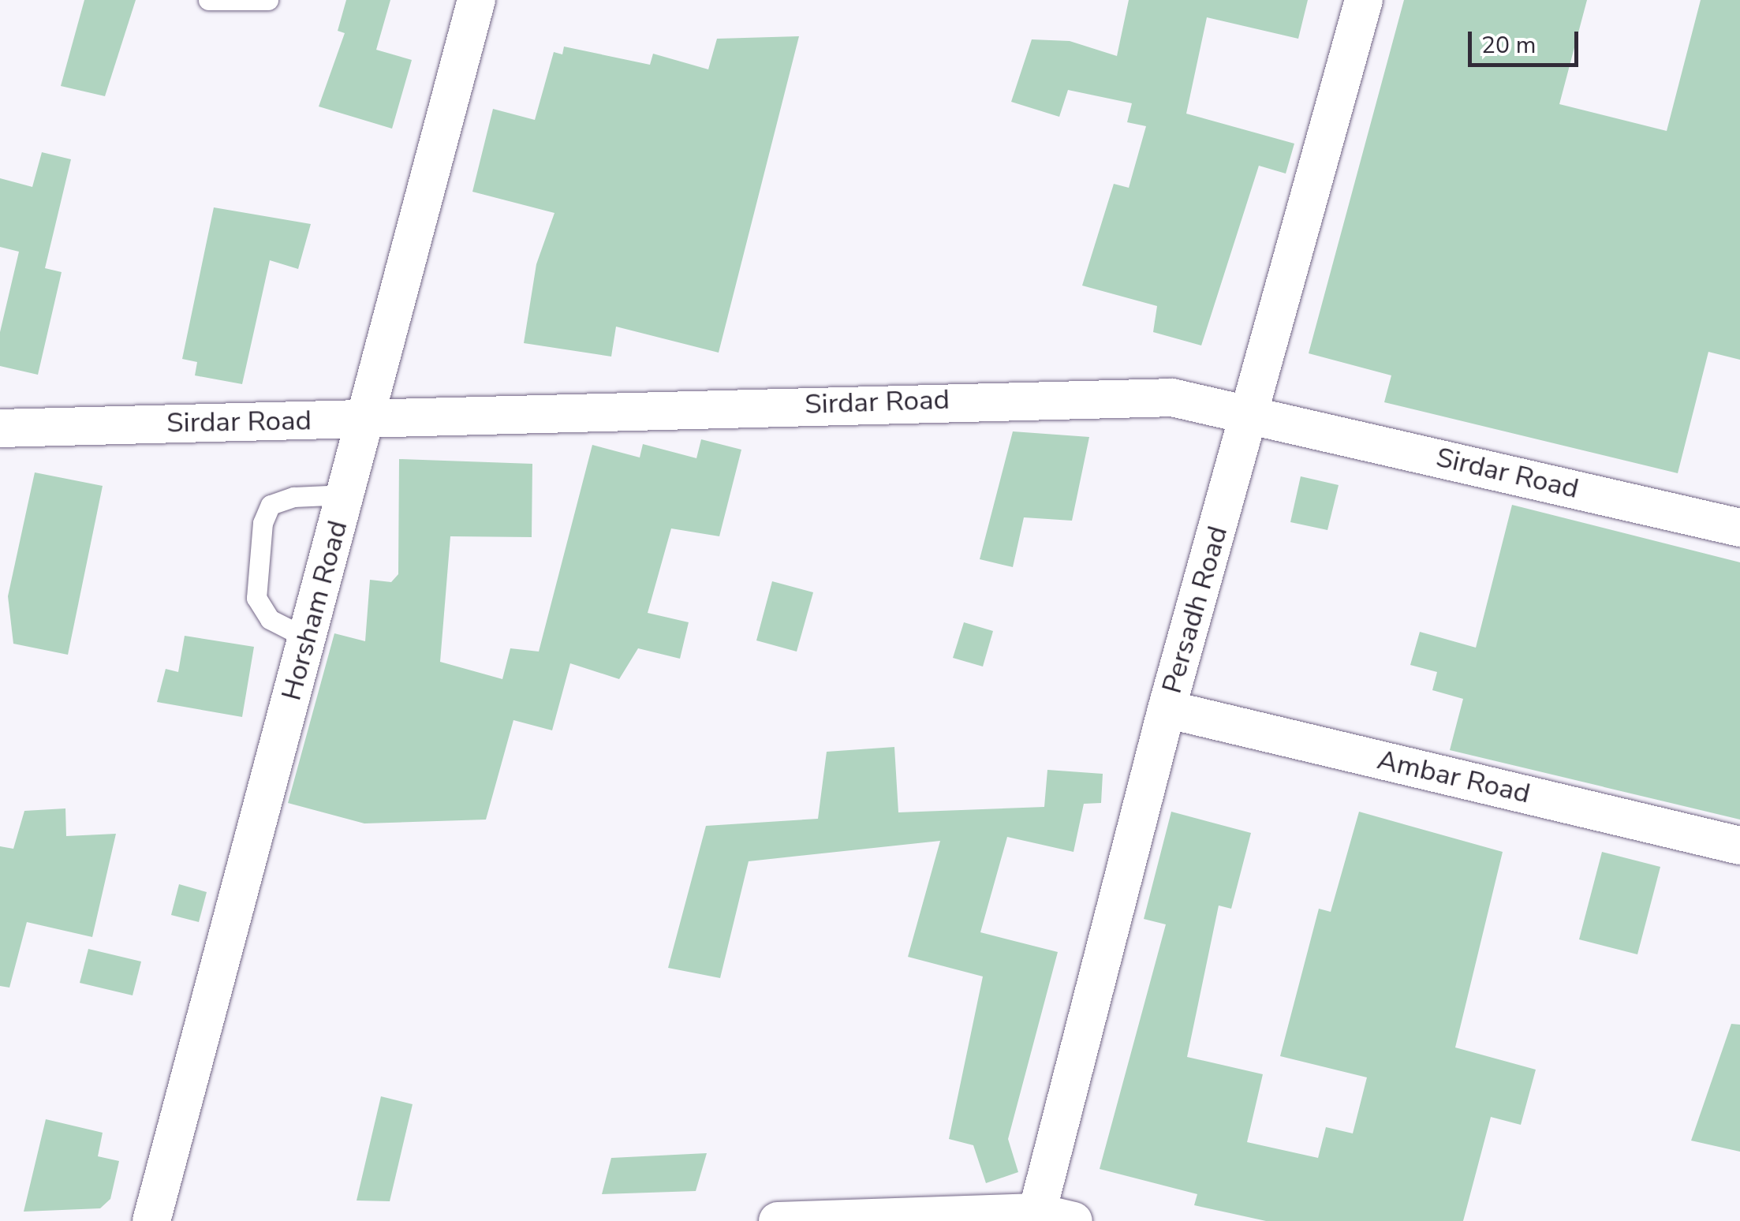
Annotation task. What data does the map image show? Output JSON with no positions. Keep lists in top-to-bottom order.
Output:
{
  "streets": {
    "street": [
      "Sirdar Road",
      "Persadh Road",
      "Horsham Road",
      "Ambar Road"
    ]
  },
  "crossings": [
    ["Sirdar Road", "Persadh Road"],
    ["Sirdar Road", "Horsham Road"],
    ["Persadh Road", "Ambar Road"]
  ],
  "scale_bar": "20 m"
}
